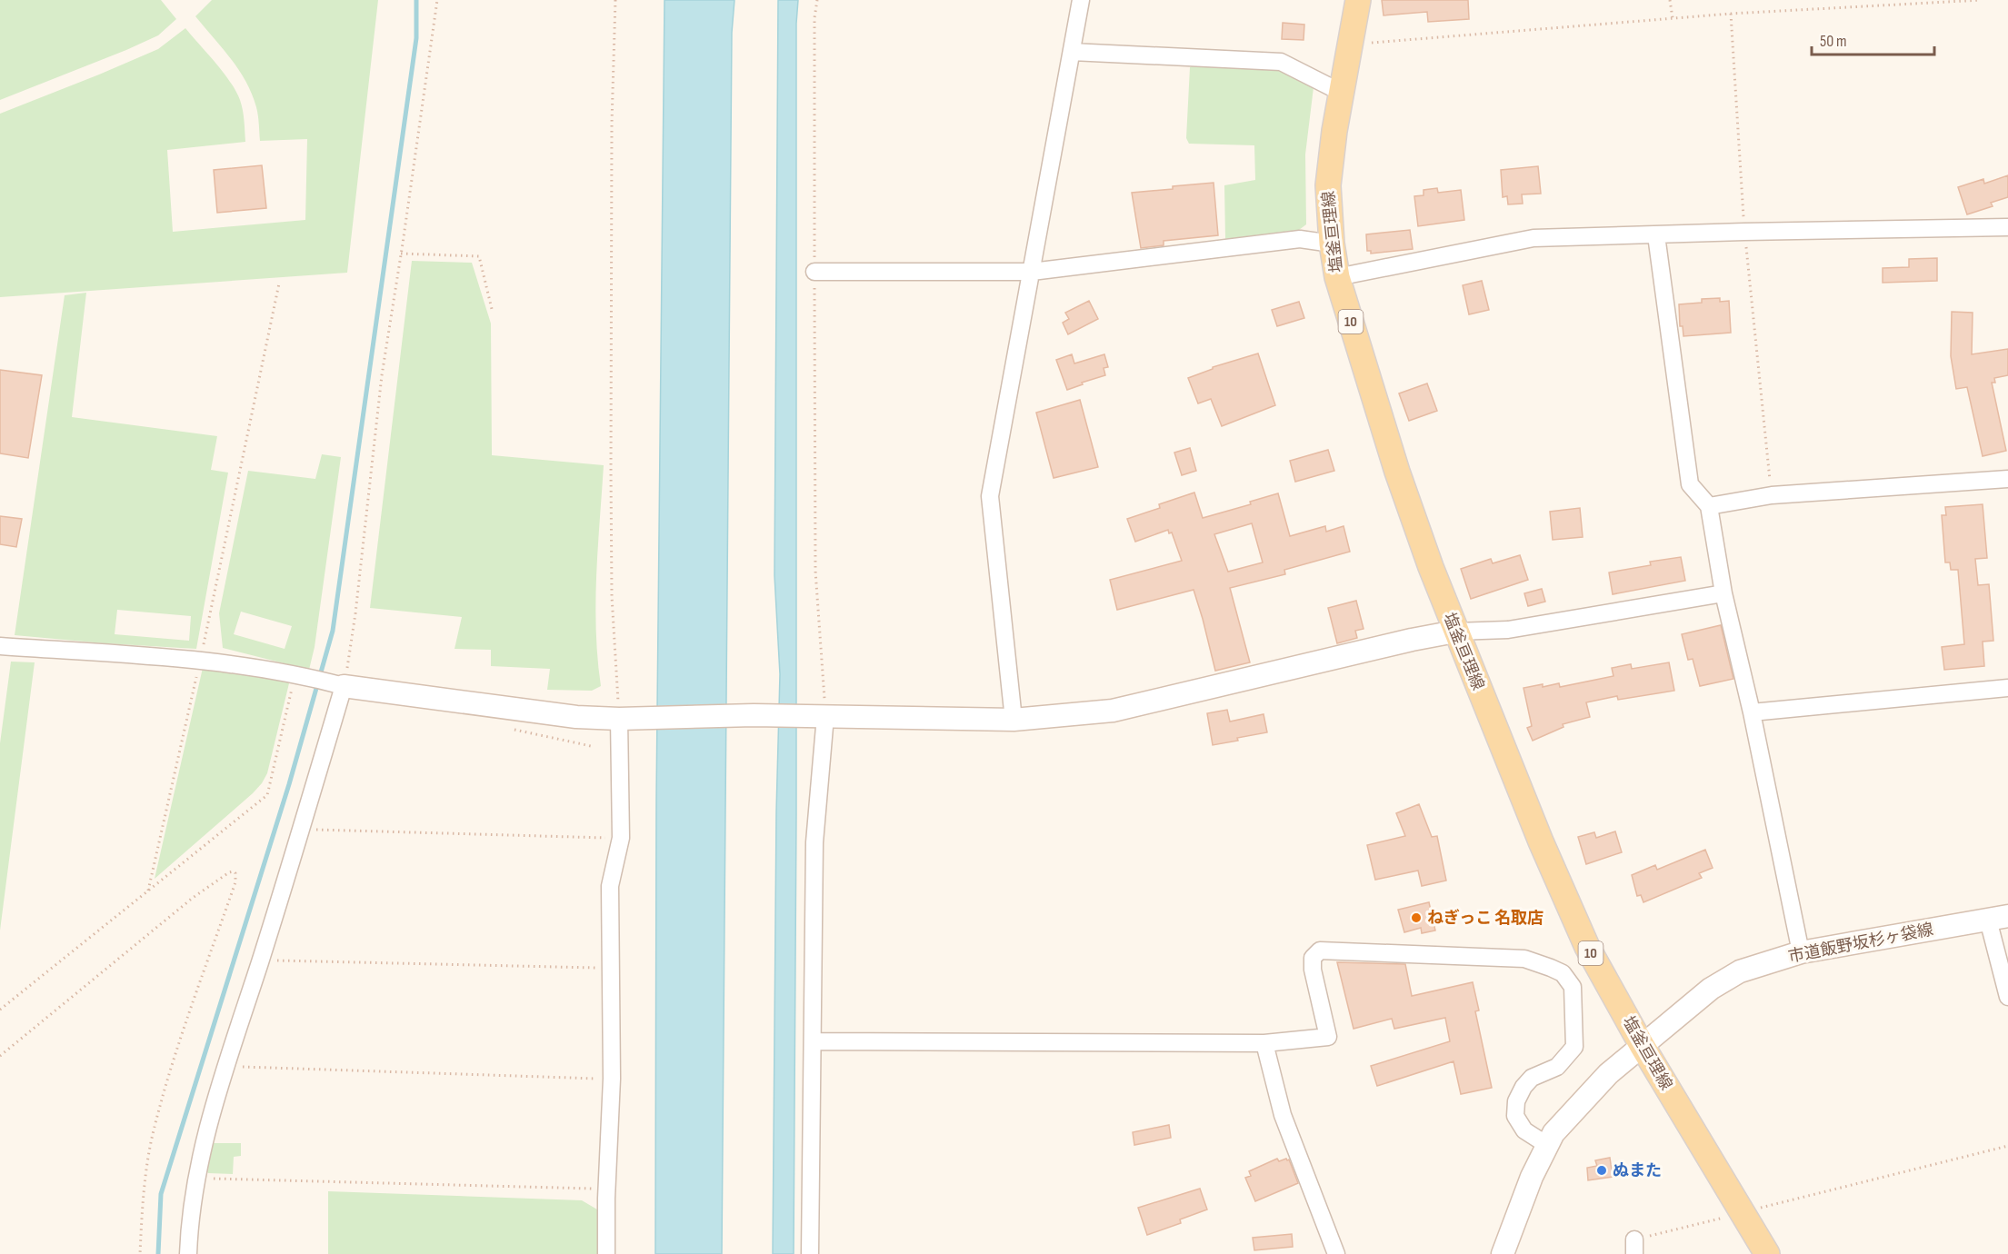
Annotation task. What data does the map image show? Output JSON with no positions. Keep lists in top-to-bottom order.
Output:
{
  "streets": {
    "main road": ["塩釜亘理線", "10"],
    "street": ["市道飯野坂杉ヶ袋線"]
  },
  "crossings": [
    ["塩釜亘理線", "市道飯野坂杉ヶ袋線"]
  ],
  "places": ["ねぎっこ 名取店", "ぬまた"],
  "scale_bar": "50 m"
}
